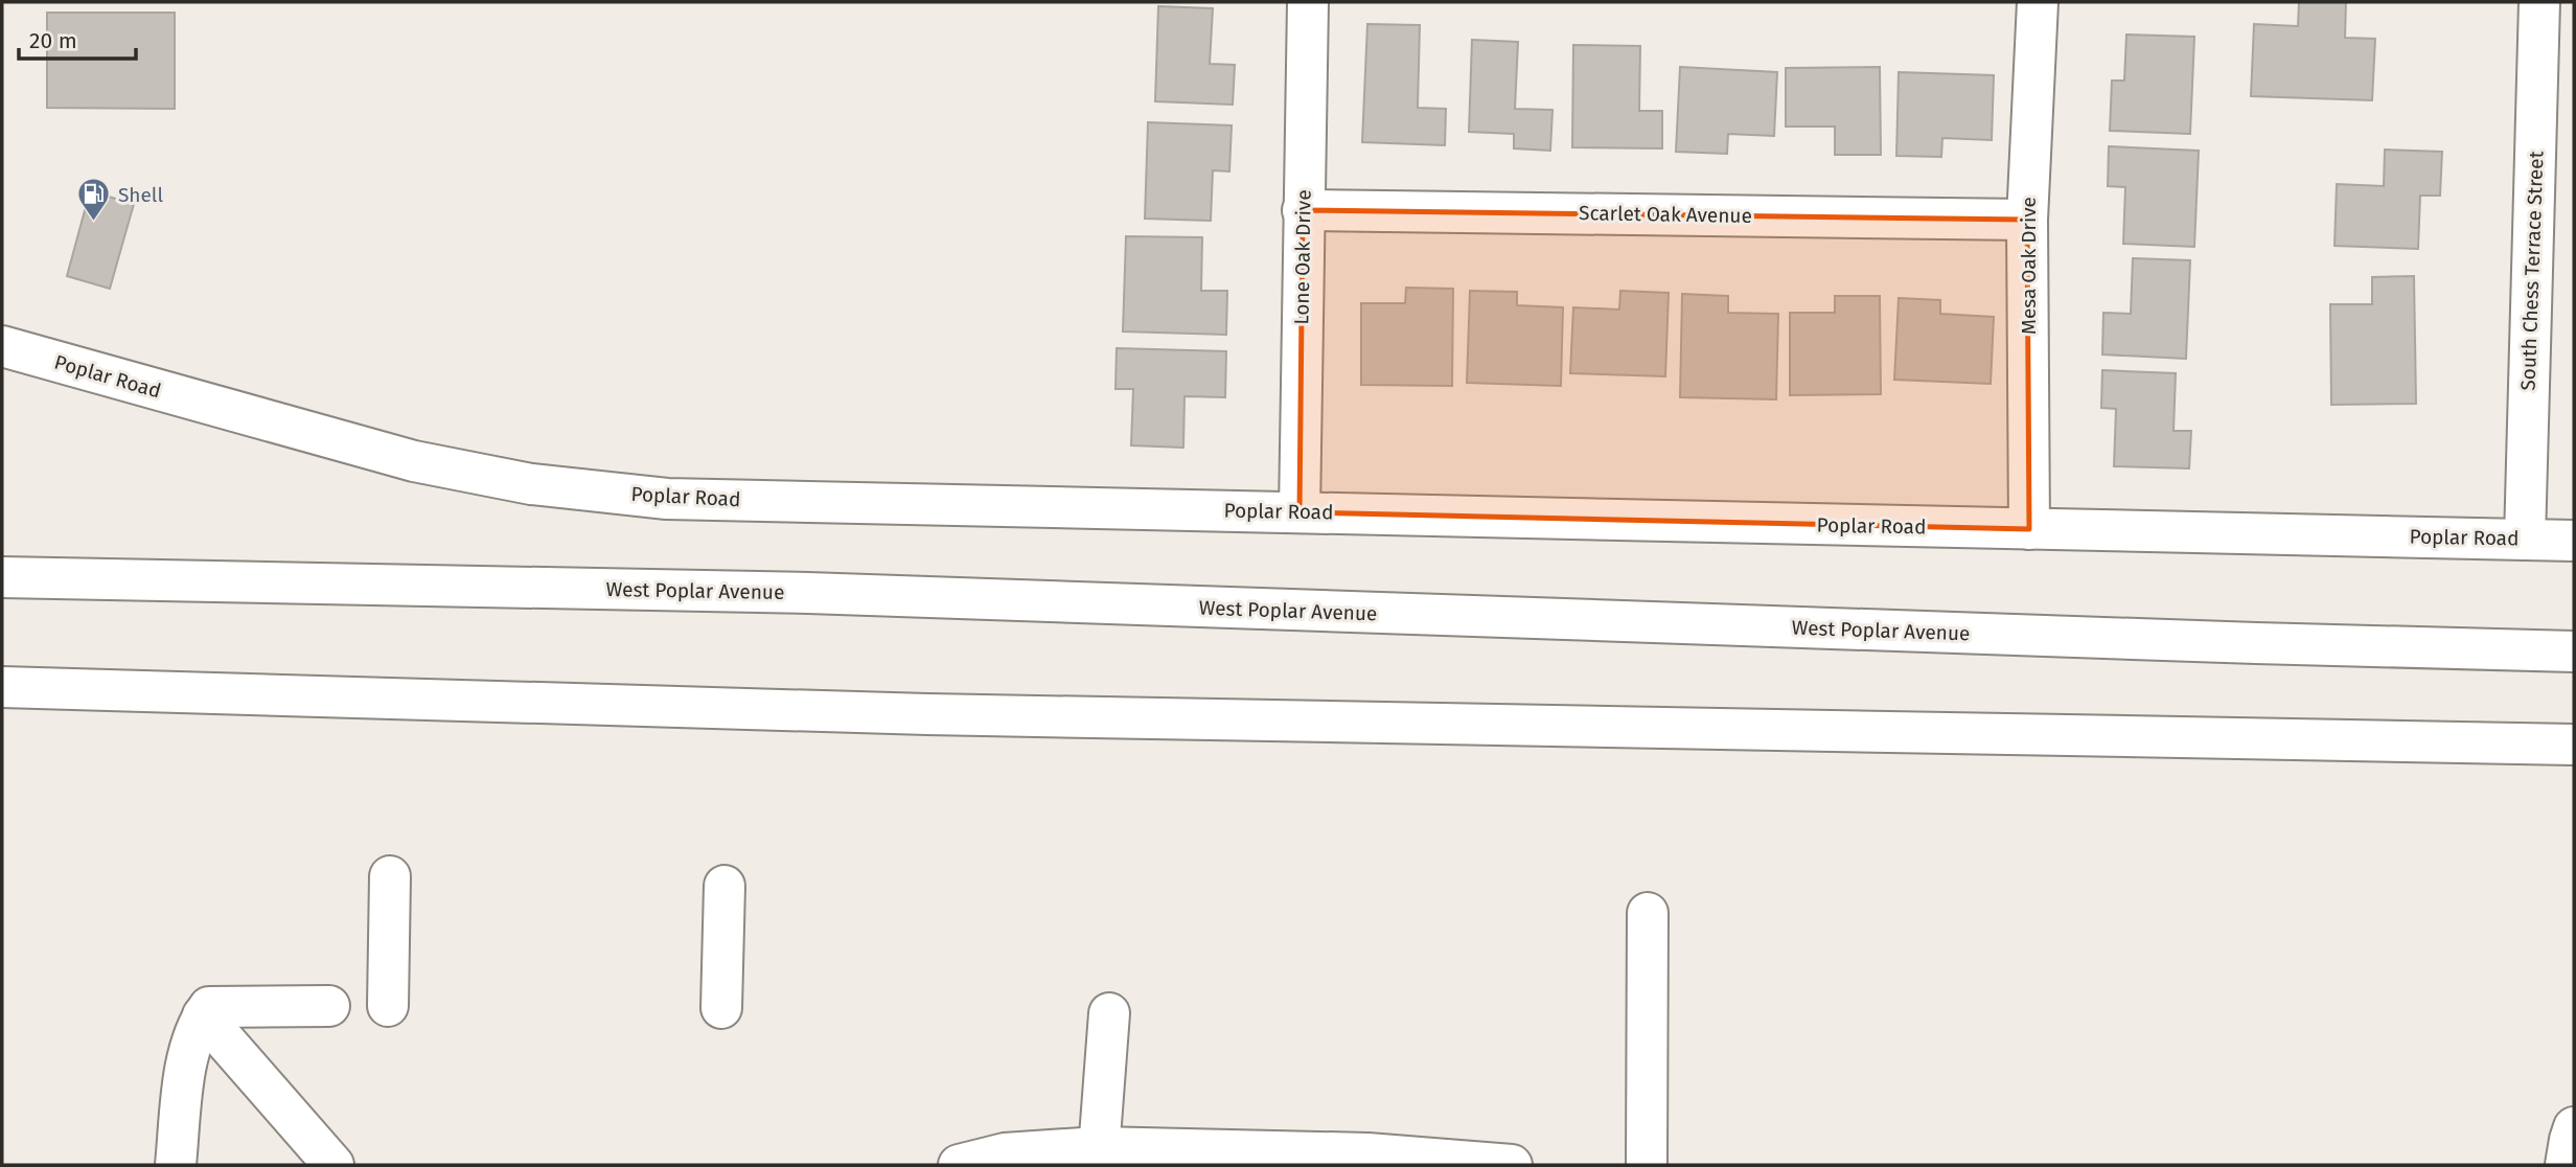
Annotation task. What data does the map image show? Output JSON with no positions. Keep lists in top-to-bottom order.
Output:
{
  "streets": {
    "street": [
      "Scarlet Oak Avenue",
      "Lone Oak Drive",
      "Mesa Oak Drive",
      "South Chess Terrace Street",
      "Poplar Road",
      "West Poplar Avenue"
    ]
  },
  "crossings": [
    ["Scarlet Oak Avenue", "Lone Oak Drive"],
    ["Scarlet Oak Avenue", "Mesa Oak Drive"],
    ["Lone Oak Drive", "Poplar Road"],
    ["Mesa Oak Drive", "Poplar Road"],
    ["South Chess Terrace Street", "Poplar Road"]
  ],
  "places": {
    "fuel station": ["Shell"]
  },
  "scale_bar": "20 m"
}
